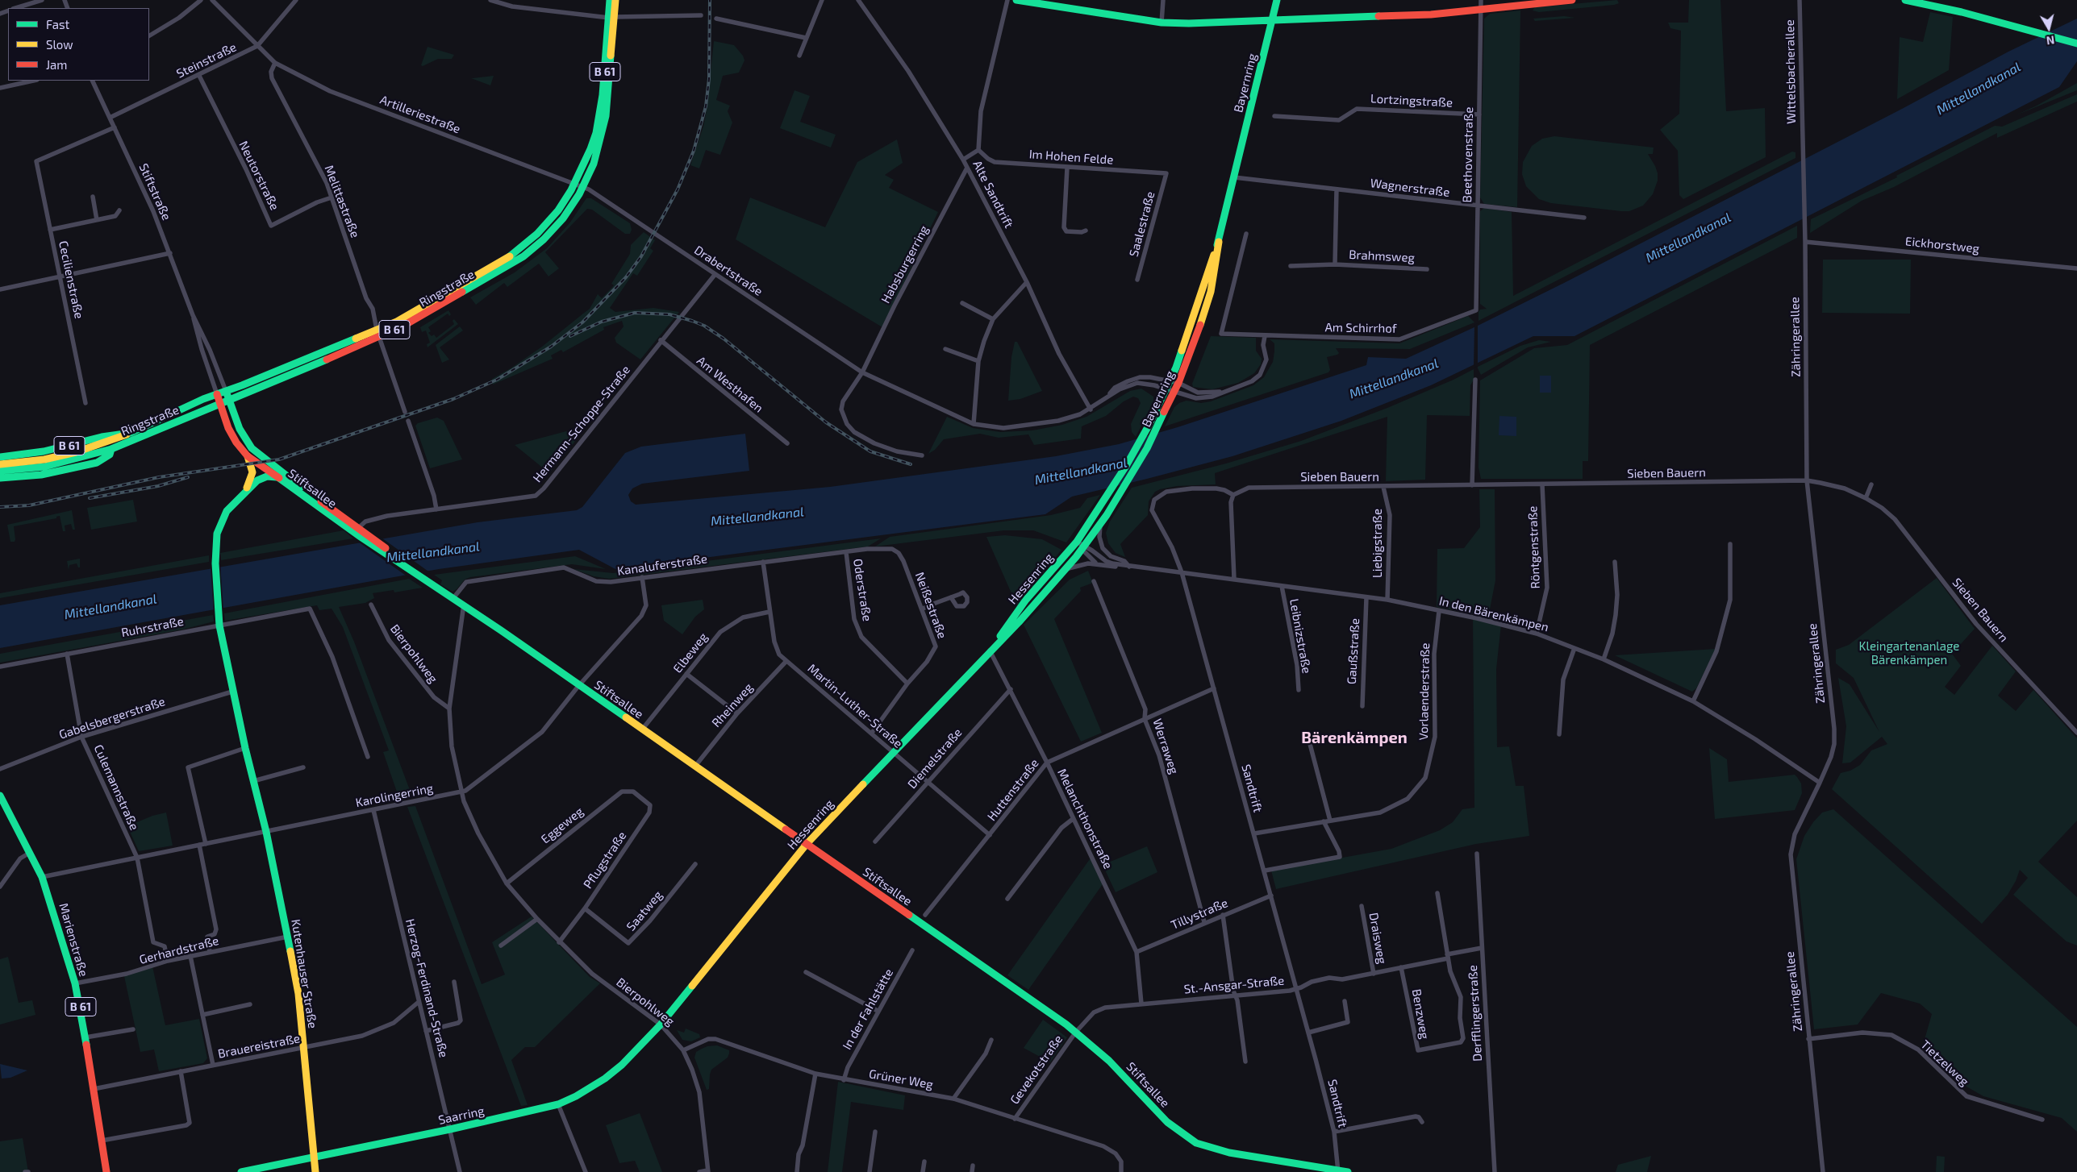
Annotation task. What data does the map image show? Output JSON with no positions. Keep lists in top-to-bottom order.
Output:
{
  "streets": {
    "main road": [
      "B 61",
      "Bayernring",
      "Ringstraße",
      "Stiftsallee",
      "Hessenring",
      "Marienstraße",
      "Kutenhauser Straße",
      "Saarring"
    ],
    "street": [
      "Steinstraße",
      "Wittelsbacherallee",
      "Lortzingstraße",
      "Artilleriestraße",
      "Beethovenstraße",
      "Im Hohen Felde",
      "Neutorstraße",
      "Wagnerstraße",
      "Stiftstraße",
      "Alte Sandtrift",
      "Melittastraße",
      "Saalestraße",
      "Eickhorstweg",
      "Brahmsweg",
      "Habsburgerring",
      "Drabertstraße",
      "Cecilienstraße",
      "Am Schirrhof",
      "Zähringerallee",
      "Am Westhafen",
      "Hermann-Schoppe-Straße",
      "Sieben Bauern",
      "Liebigstraße",
      "Röntgenstraße",
      "Kanaluferstraße",
      "Oderstraße",
      "Neißestraße",
      "In den Bärenkämpen",
      "Ruhrstraße",
      "Leibnizstraße",
      "Gaußstraße",
      "Elbeweg",
      "Bierpohlweg",
      "Vorlaenderstraße",
      "Rheinweg",
      "Martin-Luther-Straße",
      "Gabelsbergerstraße",
      "Werraweg",
      "Diemelstraße",
      "Culemannstraße",
      "Sandtrift",
      "Huttenstraße",
      "Karolingerring",
      "Melanchthonstraße",
      "Eggeweg",
      "Pflugstraße",
      "Saatweg",
      "Tillystraße",
      "Draisweg",
      "Gerhardstraße",
      "St.-Ansgar-Straße",
      "Herzog-Ferdinand-Straße",
      "In der Fahlstätte",
      "Derfflingerstraße",
      "Benzweg",
      "Brauereistraße",
      "Tietzelweg",
      "Gevekotstraße",
      "Grüner Weg"
    ]
  },
  "crossings": [
    ["Steinstraße", "Artilleriestraße"],
    ["Steinstraße", "Neutorstraße"],
    ["Steinstraße", "Stiftstraße"],
    ["B 61", "Ringstraße"],
    ["Wittelsbacherallee", "Zähringerallee"],
    ["Bayernring", "Wagnerstraße"],
    ["Bayernring", "Drabertstraße"],
    ["Bayernring", "Hessenring"],
    ["Bayernring", "In den Bärenkämpen"],
    ["Lortzingstraße", "Beethovenstraße"],
    ["Artilleriestraße", "Melittastraße"],
    ["Artilleriestraße", "Drabertstraße"],
    ["Artilleriestraße", "Ringstraße"],
    ["Beethovenstraße", "Wagnerstraße"],
    ["Beethovenstraße", "Am Schirrhof"],
    ["Im Hohen Felde", "Saalestraße"],
    ["Neutorstraße", "Melittastraße"],
    ["Stiftstraße", "Cecilienstraße"],
    ["Stiftstraße", "Ringstraße"],
    ["Stiftstraße", "Stiftsallee"],
    ["Alte Sandtrift", "Habsburgerring"],
    ["Alte Sandtrift", "Drabertstraße"],
    ["Melittastraße", "Ringstraße"],
    ["Eickhorstweg", "Zähringerallee"],
    ["Habsburgerring", "Drabertstraße"],
    ["Drabertstraße", "Ringstraße"],
    ["Drabertstraße", "Hermann-Schoppe-Straße"],
    ["Ringstraße", "Stiftsallee"],
    ["Zähringerallee", "Sieben Bauern"],
    ["Zähringerallee", "In den Bärenkämpen"],
    ["Zähringerallee", "Tietzelweg"],
    ["Am Westhafen", "Hermann-Schoppe-Straße"],
    ["Hermann-Schoppe-Straße", "Stiftsallee"],
    ["Sieben Bauern", "Liebigstraße"],
    ["Sieben Bauern", "Röntgenstraße"],
    ["Sieben Bauern", "Sandtrift"],
    ["Stiftsallee", "Kanaluferstraße"],
    ["Stiftsallee", "Hessenring"],
    ["Stiftsallee", "Elbeweg"],
    ["Stiftsallee", "Bierpohlweg"],
    ["Stiftsallee", "Rheinweg"],
    ["Stiftsallee", "Sandtrift"],
    ["Stiftsallee", "Karolingerring"],
    ["Stiftsallee", "Kutenhauser Straße"],
    ["Stiftsallee", "St.-Ansgar-Straße"],
    ["Stiftsallee", "Gevekotstraße"],
    ["Liebigstraße", "In den Bärenkämpen"],
    ["Röntgenstraße", "In den Bärenkämpen"],
    ["Kanaluferstraße", "Oderstraße"],
    ["Kanaluferstraße", "Neißestraße"],
    ["Kanaluferstraße", "Martin-Luther-Straße"],
    ["Kanaluferstraße", "Karolingerring"],
    ["Hessenring", "In den Bärenkämpen"],
    ["Hessenring", "Bierpohlweg"],
    ["Hessenring", "Martin-Luther-Straße"],
    ["Hessenring", "Melanchthonstraße"],
    ["Hessenring", "Saarring"],
    ["Oderstraße", "Neißestraße"],
    ["Neißestraße", "Martin-Luther-Straße"],
    ["In den Bärenkämpen", "Leibnizstraße"],
    ["In den Bärenkämpen", "Gaußstraße"],
    ["In den Bärenkämpen", "Vorlaenderstraße"],
    ["In den Bärenkämpen", "Sandtrift"],
    ["Ruhrstraße", "Culemannstraße"],
    ["Ruhrstraße", "Kutenhauser Straße"],
    ["Elbeweg", "Martin-Luther-Straße"],
    ["Bierpohlweg", "Karolingerring"],
    ["Bierpohlweg", "Eggeweg"],
    ["Bierpohlweg", "Pflugstraße"],
    ["Bierpohlweg", "Grüner Weg"],
    ["Bierpohlweg", "Saarring"],
    ["Vorlaenderstraße", "Sandtrift"],
    ["Rheinweg", "Martin-Luther-Straße"],
    ["Martin-Luther-Straße", "Diemelstraße"],
    ["Martin-Luther-Straße", "Huttenstraße"],
    ["Gabelsbergerstraße", "Culemannstraße"],
    ["Gabelsbergerstraße", "Kutenhauser Straße"],
    ["Werraweg", "Huttenstraße"],
    ["Werraweg", "Tillystraße"],
    ["Diemelstraße", "Melanchthonstraße"],
    ["Culemannstraße", "Karolingerring"],
    ["Culemannstraße", "Gerhardstraße"],
    ["Sandtrift", "Huttenstraße"],
    ["Sandtrift", "Tillystraße"],
    ["Sandtrift", "St.-Ansgar-Straße"],
    ["Huttenstraße", "Melanchthonstraße"],
    ["Karolingerring", "Marienstraße"],
    ["Karolingerring", "Kutenhauser Straße"],
    ["Karolingerring", "Herzog-Ferdinand-Straße"],
    ["Melanchthonstraße", "Tillystraße"],
    ["Melanchthonstraße", "St.-Ansgar-Straße"],
    ["Eggeweg", "Pflugstraße"],
    ["Pflugstraße", "Saatweg"],
    ["Draisweg", "St.-Ansgar-Straße"],
    ["Marienstraße", "Gerhardstraße"],
    ["Marienstraße", "Brauereistraße"],
    ["Gerhardstraße", "Kutenhauser Straße"],
    ["Kutenhauser Straße", "Brauereistraße"],
    ["Kutenhauser Straße", "Saarring"],
    ["St.-Ansgar-Straße", "Derfflingerstraße"],
    ["St.-Ansgar-Straße", "Benzweg"],
    ["St.-Ansgar-Straße", "Gevekotstraße"],
    ["Herzog-Ferdinand-Straße", "Brauereistraße"],
    ["Herzog-Ferdinand-Straße", "Saarring"],
    ["In der Fahlstätte", "Grüner Weg"],
    ["Gevekotstraße", "Grüner Weg"]
  ],
  "districts": ["Bärenkämpen"],
  "water": ["Mittellandkanal"],
  "parks": ["Kleingartenanlage Bärenkämpen"],
  "legend": ["Fast", "Slow", "Jam"],
  "north": "bottom"
}
